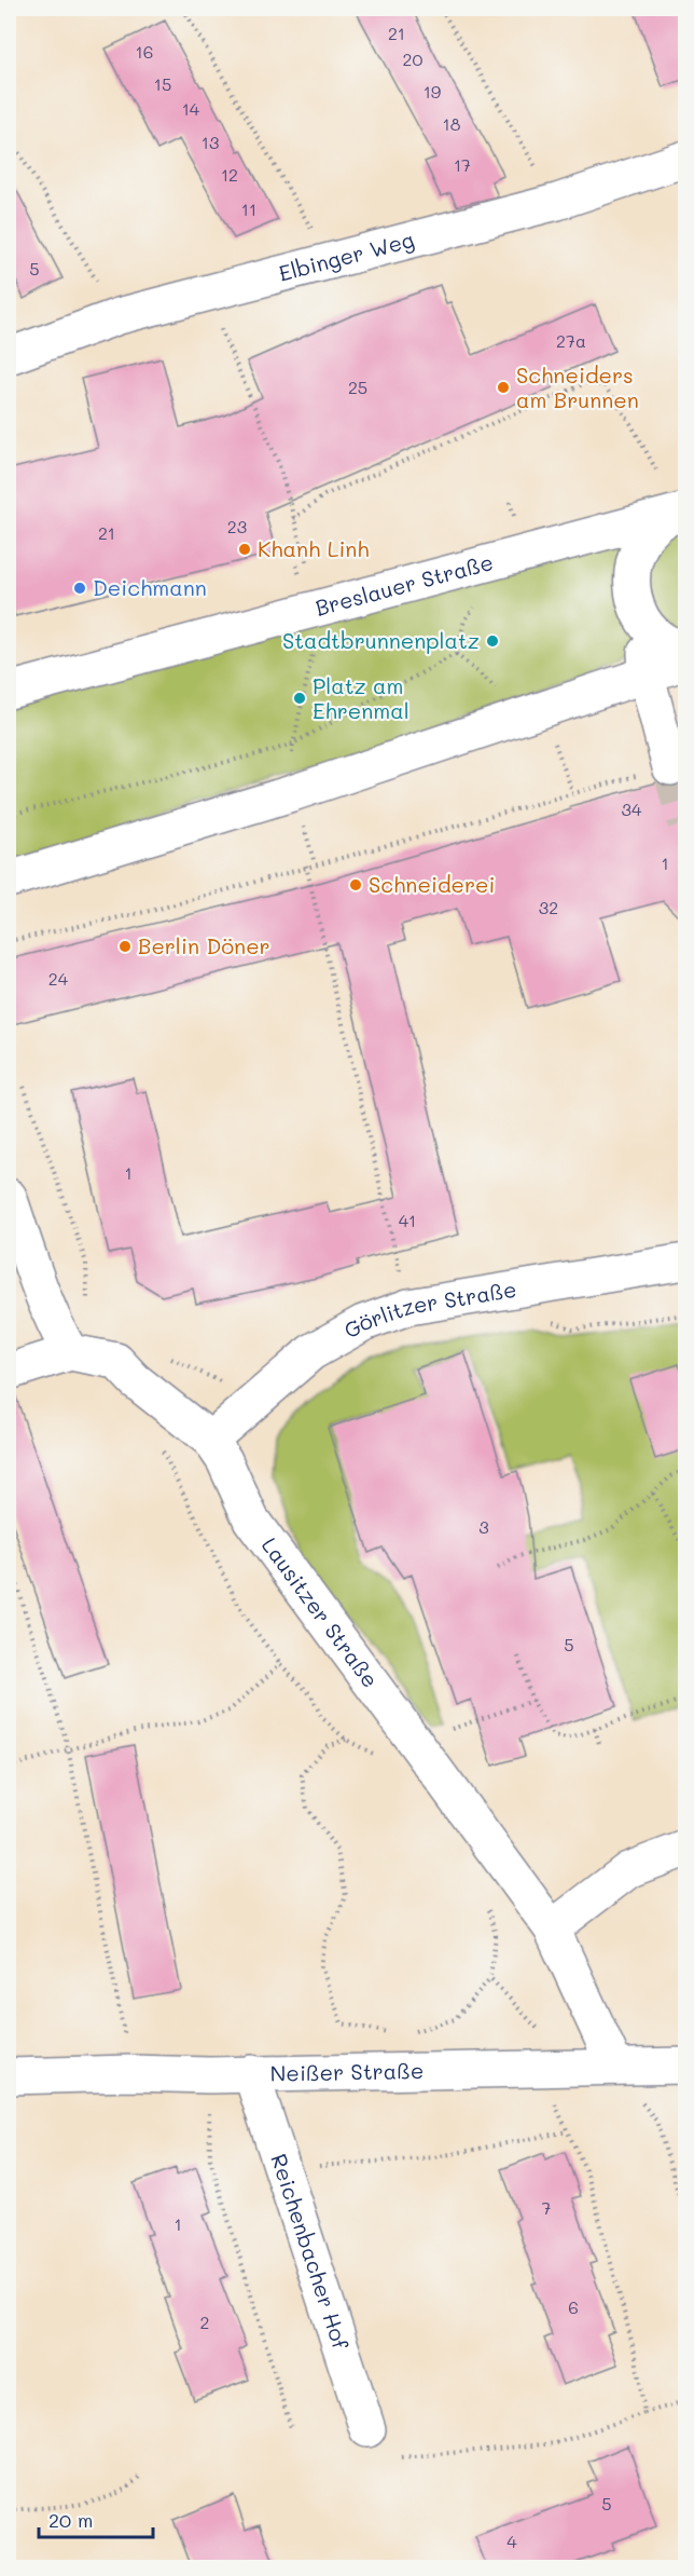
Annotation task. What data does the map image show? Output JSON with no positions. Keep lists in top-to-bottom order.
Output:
{
  "streets": {
    "street": [
      "Elbinger Weg",
      "Breslauer Straße",
      "Görlitzer Straße",
      "Lausitzer Straße",
      "Neißer Straße",
      "Reichenbacher Hof"
    ]
  },
  "crossings": [
    ["Görlitzer Straße", "Lausitzer Straße"],
    ["Lausitzer Straße", "Neißer Straße"],
    ["Neißer Straße", "Reichenbacher Hof"]
  ],
  "places": [
    "Schneiders am Brunnen",
    "Khanh Linh",
    "Deichmann",
    "Stadtbrunnenplatz",
    "Platz am Ehrenmal",
    "Schneiderei",
    "Berlin Döner"
  ],
  "house_numbers": [
    "21",
    "16",
    "20",
    "15",
    "19",
    "14",
    "18",
    "13",
    "17",
    "12",
    "11",
    "5",
    "27a",
    "25",
    "23",
    "21",
    "34",
    "1",
    "32",
    "24",
    "1",
    "41",
    "3",
    "5",
    "7",
    "1",
    "6",
    "2",
    "5",
    "4"
  ],
  "scale_bar": "20 m"
}
